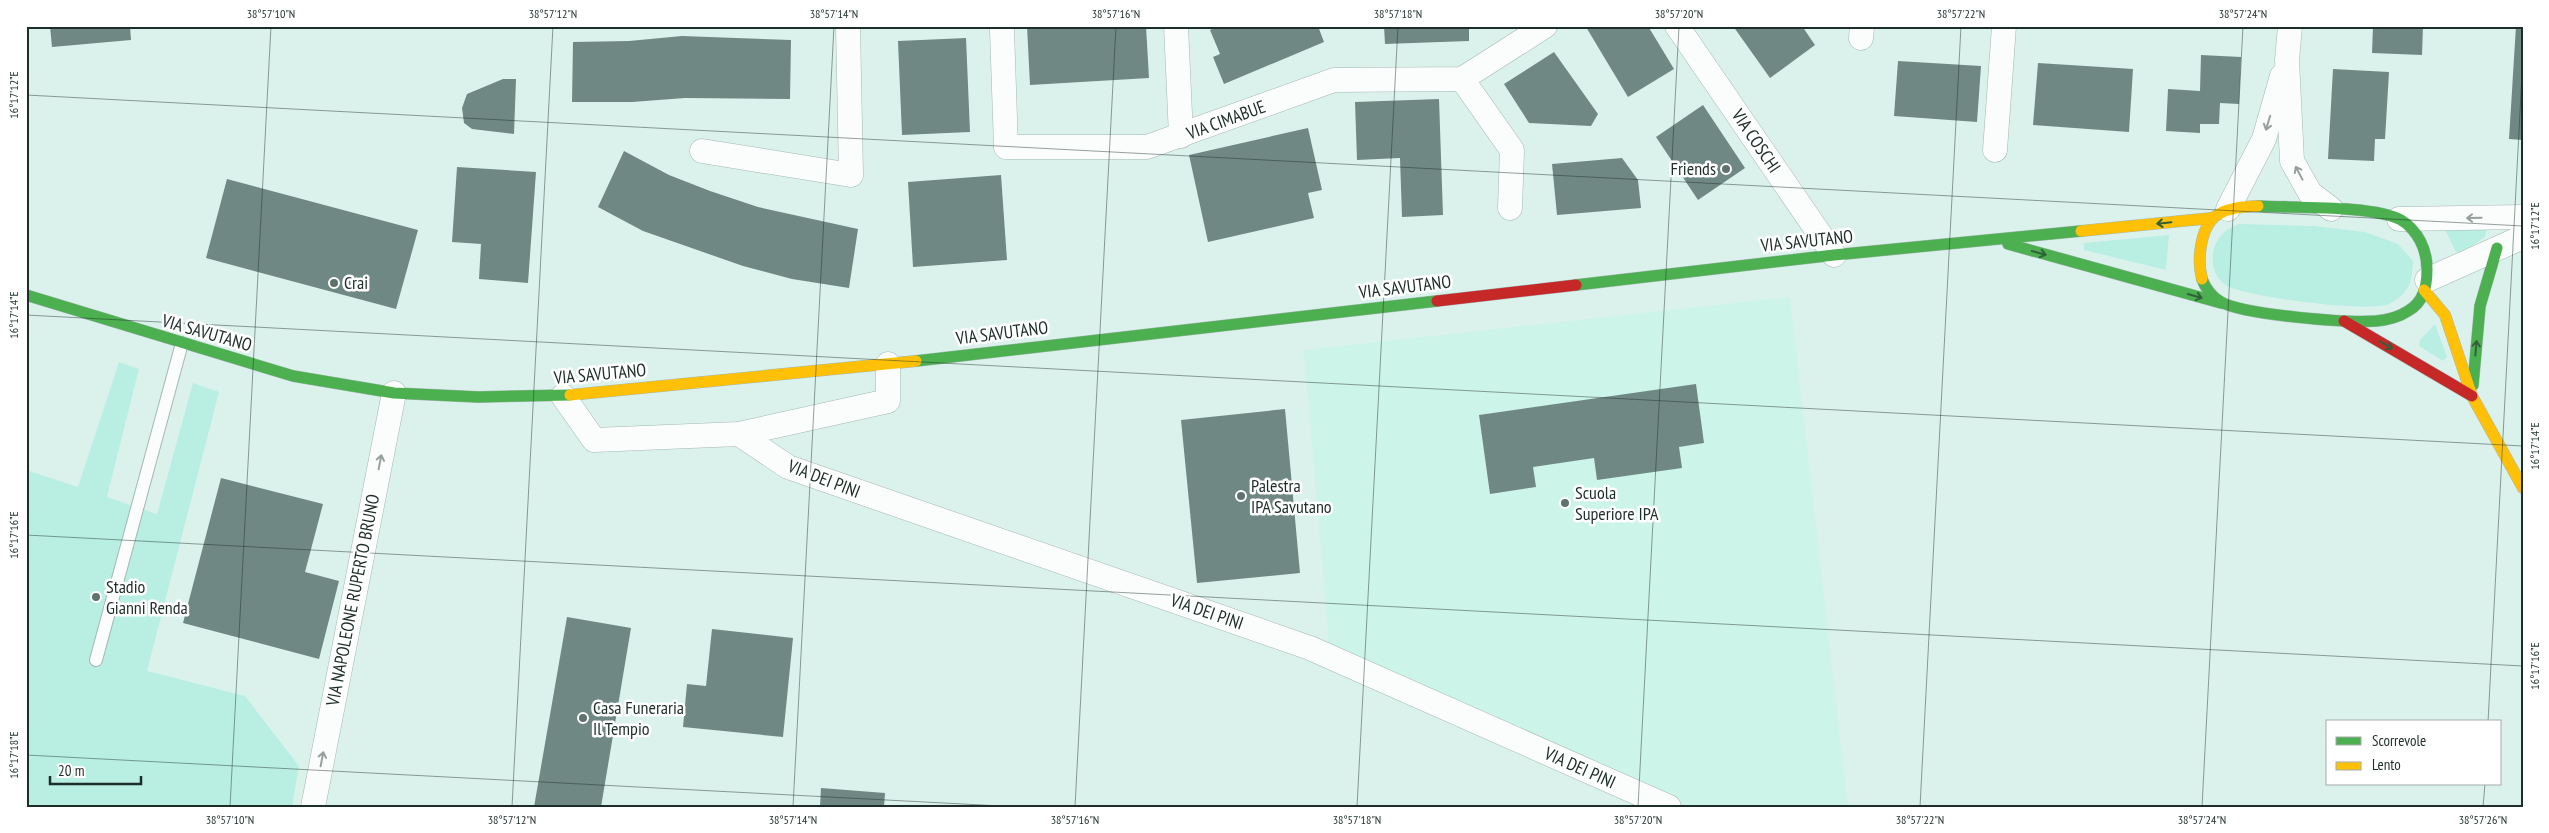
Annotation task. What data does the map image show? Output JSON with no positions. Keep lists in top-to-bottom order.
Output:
{
  "streets": {
    "street": [
      "VIA CIMABUE",
      "VIA COSCHI",
      "VIA SAVUTANO",
      "VIA DEI PINI",
      "VIA NAPOLEONE RUPERTO BRUNO"
    ]
  },
  "crossings": [
    ["VIA COSCHI", "VIA SAVUTANO"],
    ["VIA SAVUTANO", "VIA NAPOLEONE RUPERTO BRUNO"]
  ],
  "one_way": ["VIA NAPOLEONE RUPERTO BRUNO"],
  "places": [
    "Friends",
    "Crai",
    "Palestra IPA Savutano",
    "Scuola Superiore IPA",
    "Stadio Gianni Renda",
    "Casa Funeraria Il Tempio"
  ],
  "legend": ["Scorrevole", "Lento"],
  "scale_bar": "20 m",
  "coordinates": [
    "38°57'10\"N",
    "38°57'12\"N",
    "38°57'14\"N",
    "38°57'16\"N",
    "38°57'18\"N",
    "38°57'20\"N",
    "38°57'22\"N",
    "38°57'24\"N",
    "16°17'12\"E",
    "16°17'14\"E",
    "16°17'16\"E",
    "16°17'18\"E",
    "38°57'26\"N"
  ]
}
